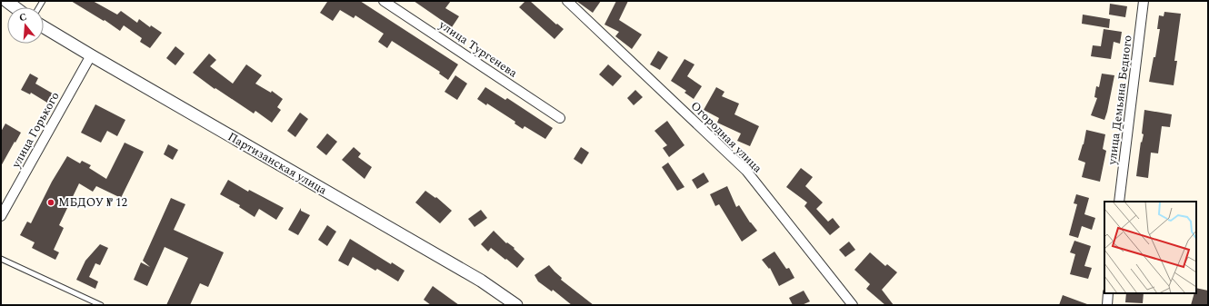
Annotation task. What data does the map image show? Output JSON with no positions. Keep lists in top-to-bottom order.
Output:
{
  "streets": {
    "street": [
      "улица Тургенева",
      "улица Демьяна Бедного",
      "улица Горького",
      "Огородная улица",
      "Партизанская улица"
    ]
  },
  "crossings": [
    ["улица Горького", "Партизанская улица"]
  ],
  "places": ["МБДОУ № 12"],
  "north": "top"
}
